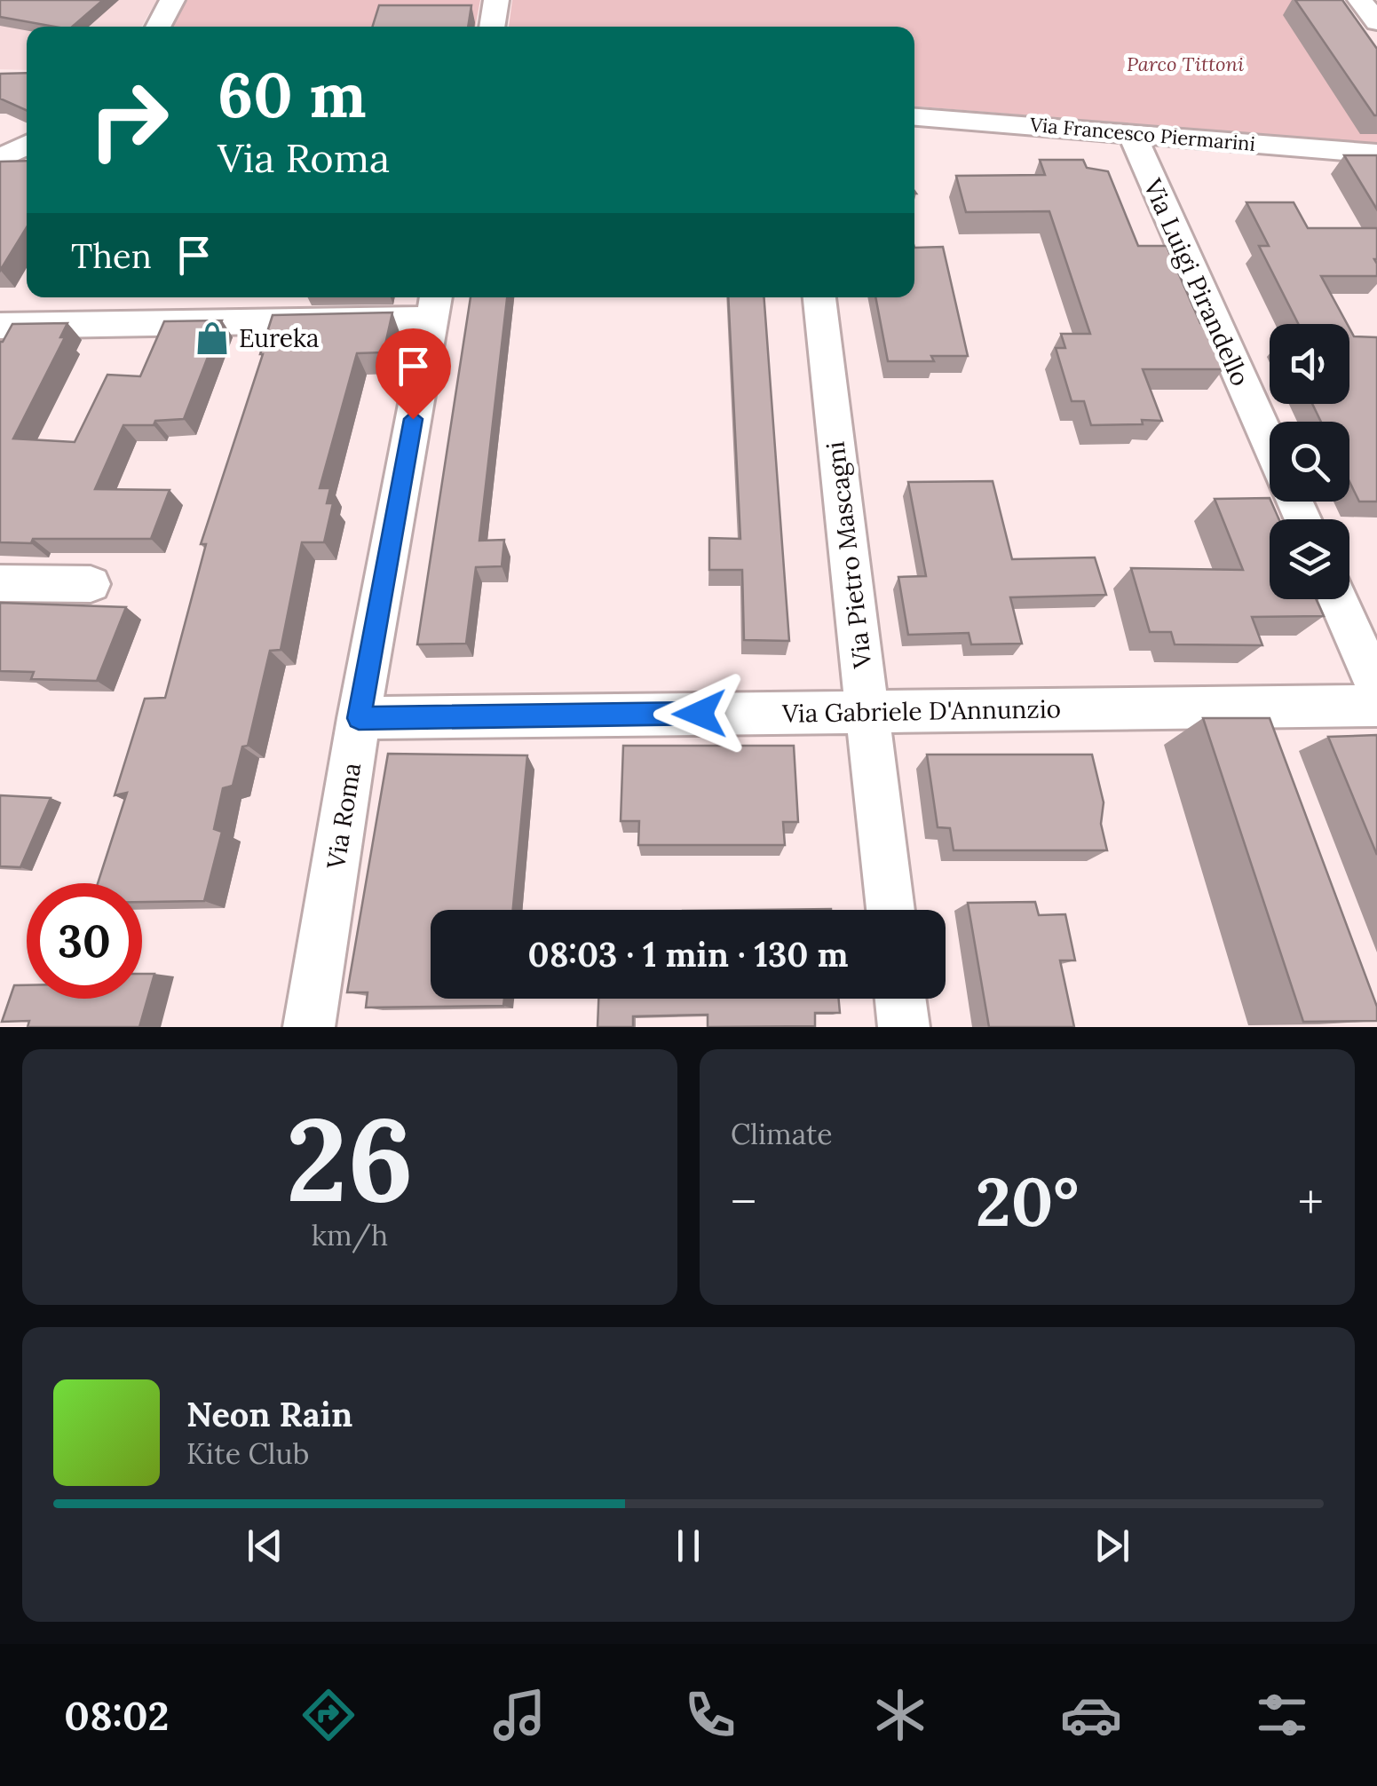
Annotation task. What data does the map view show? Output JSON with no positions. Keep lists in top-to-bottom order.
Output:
{
  "streets": {
    "street": [
      "Via Francesco Piermarini",
      "Via Luigi Pirandello",
      "Via Pietro Mascagni",
      "Via Gabriele D'Annunzio",
      "Via Roma"
    ]
  },
  "crossings": [
    ["Via Francesco Piermarini", "Via Luigi Pirandello"],
    ["Via Pietro Mascagni", "Via Gabriele D'Annunzio"],
    ["Via Gabriele D'Annunzio", "Via Roma"]
  ],
  "parks": ["Parco Tittoni"],
  "places": {
    "shop": ["Eureka"]
  },
  "page": {
    "turn": ["60 m", "Via Roma"],
    "then": "Then",
    "limit": "30",
    "trip": "08:03 · 1 min · 130 m",
    "tile": [
      ["26", "km/h"],
      "Climate"
    ],
    "heat": ["−", "20°", "+"],
    "song": ["Neon Rain", "Kite Club"],
    "tabs": "08:02"
  }
}
